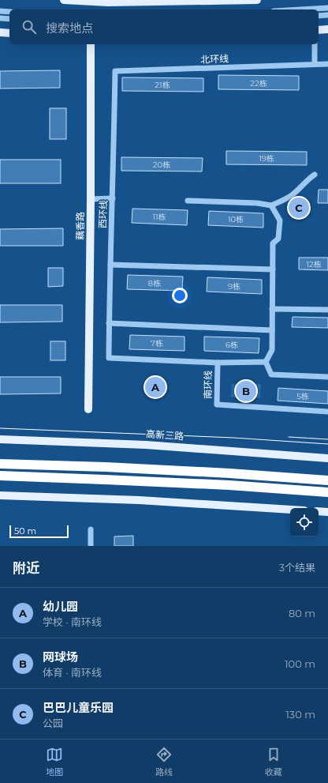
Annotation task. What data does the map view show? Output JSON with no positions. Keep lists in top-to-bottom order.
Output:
{
  "streets": {
    "main road": ["藕香路", "高新三路"],
    "street": ["北环线", "西环线", "南环线"]
  },
  "crossings": [
    ["北环线", "西环线"],
    ["西环线", "南环线"]
  ],
  "house_numbers": [
    "22栋",
    "21栋",
    "19栋",
    "20栋",
    "11栋",
    "10栋",
    "12栋",
    "8栋",
    "9栋",
    "7栋",
    "6栋",
    "5栋"
  ],
  "scale_bar": "50 m",
  "page": {
    "search": "搜索地点",
    "pins": ["C", "A", "B"],
    "scale": "50 m",
    "heading": ["附近", "3个结果"],
    "list": [
      {
        "mark": "A",
        "name": "幼儿园",
        "note": "学校 · 南环线",
        "value": "80 m"
      },
      {
        "mark": "B",
        "name": "网球场",
        "note": "体育 · 南环线",
        "value": "100 m"
      },
      {
        "mark": "C",
        "name": "巴巴儿童乐园",
        "note": "公园",
        "value": "130 m"
      }
    ],
    "nav": ["地图", "路线", "收藏"]
  }
}
